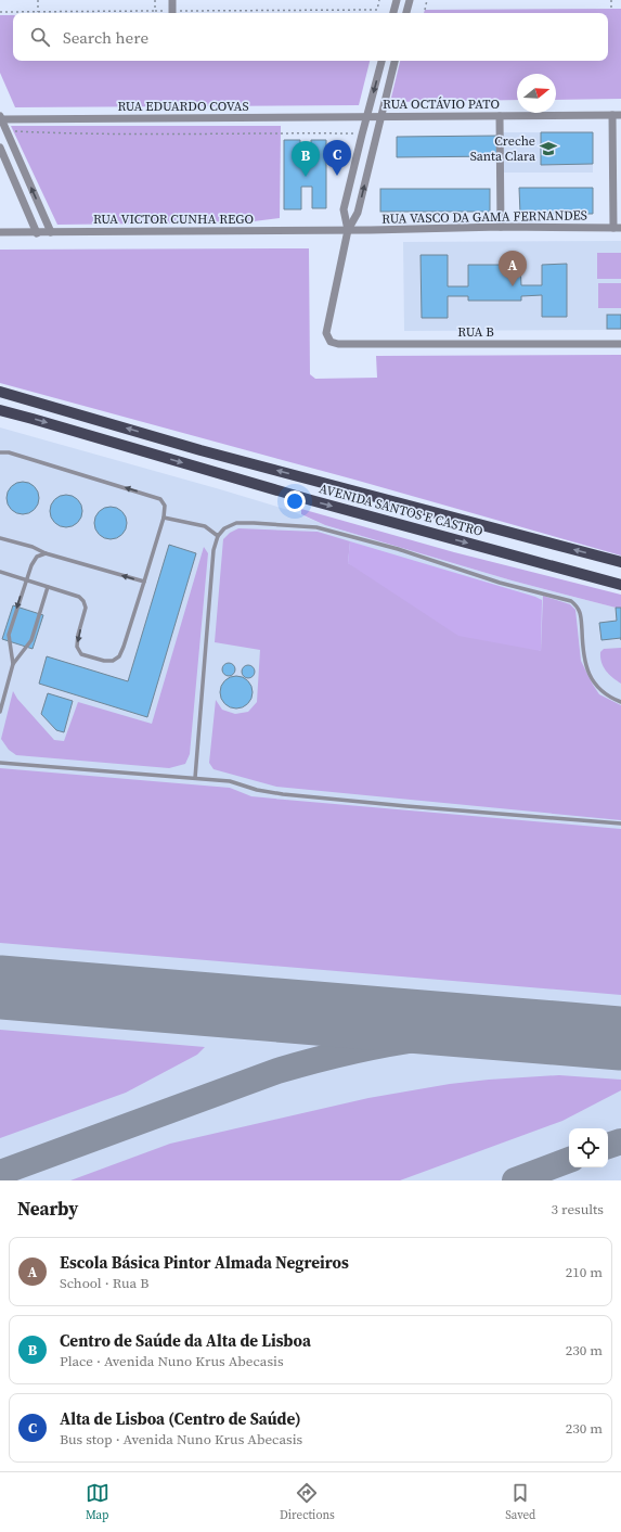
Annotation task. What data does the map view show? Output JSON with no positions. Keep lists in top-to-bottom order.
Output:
{
  "streets": {
    "main road": ["AVENIDA SANTOS E CASTRO"],
    "street": [
      "RUA OCTÁVIO PATO",
      "RUA EDUARDO COVAS",
      "RUA VASCO DA GAMA FERNANDES",
      "RUA VICTOR CUNHA REGO",
      "RUA B"
    ]
  },
  "crossings": [
    ["RUA OCTÁVIO PATO", "RUA EDUARDO COVAS"],
    ["RUA VASCO DA GAMA FERNANDES", "RUA VICTOR CUNHA REGO"],
    ["RUA VASCO DA GAMA FERNANDES", "RUA B"],
    ["RUA VICTOR CUNHA REGO", "RUA B"]
  ],
  "places": {
    "school or university": ["Creche Santa Clara"]
  },
  "north": "right",
  "page": {
    "search": "Search here",
    "pins": ["C", "B", "A"],
    "heading": ["Nearby", "3 results"],
    "list": [
      {
        "mark": "A",
        "name": "Escola Básica Pintor Almada Negreiros",
        "note": "School · Rua B",
        "value": "210 m"
      },
      {
        "mark": "B",
        "name": "Centro de Saúde da Alta de Lisboa",
        "note": "Place · Avenida Nuno Krus Abecasis",
        "value": "230 m"
      },
      {
        "mark": "C",
        "name": "Alta de Lisboa (Centro de Saúde)",
        "note": "Bus stop · Avenida Nuno Krus Abecasis",
        "value": "230 m"
      }
    ],
    "nav": ["Map", "Directions", "Saved"]
  }
}
